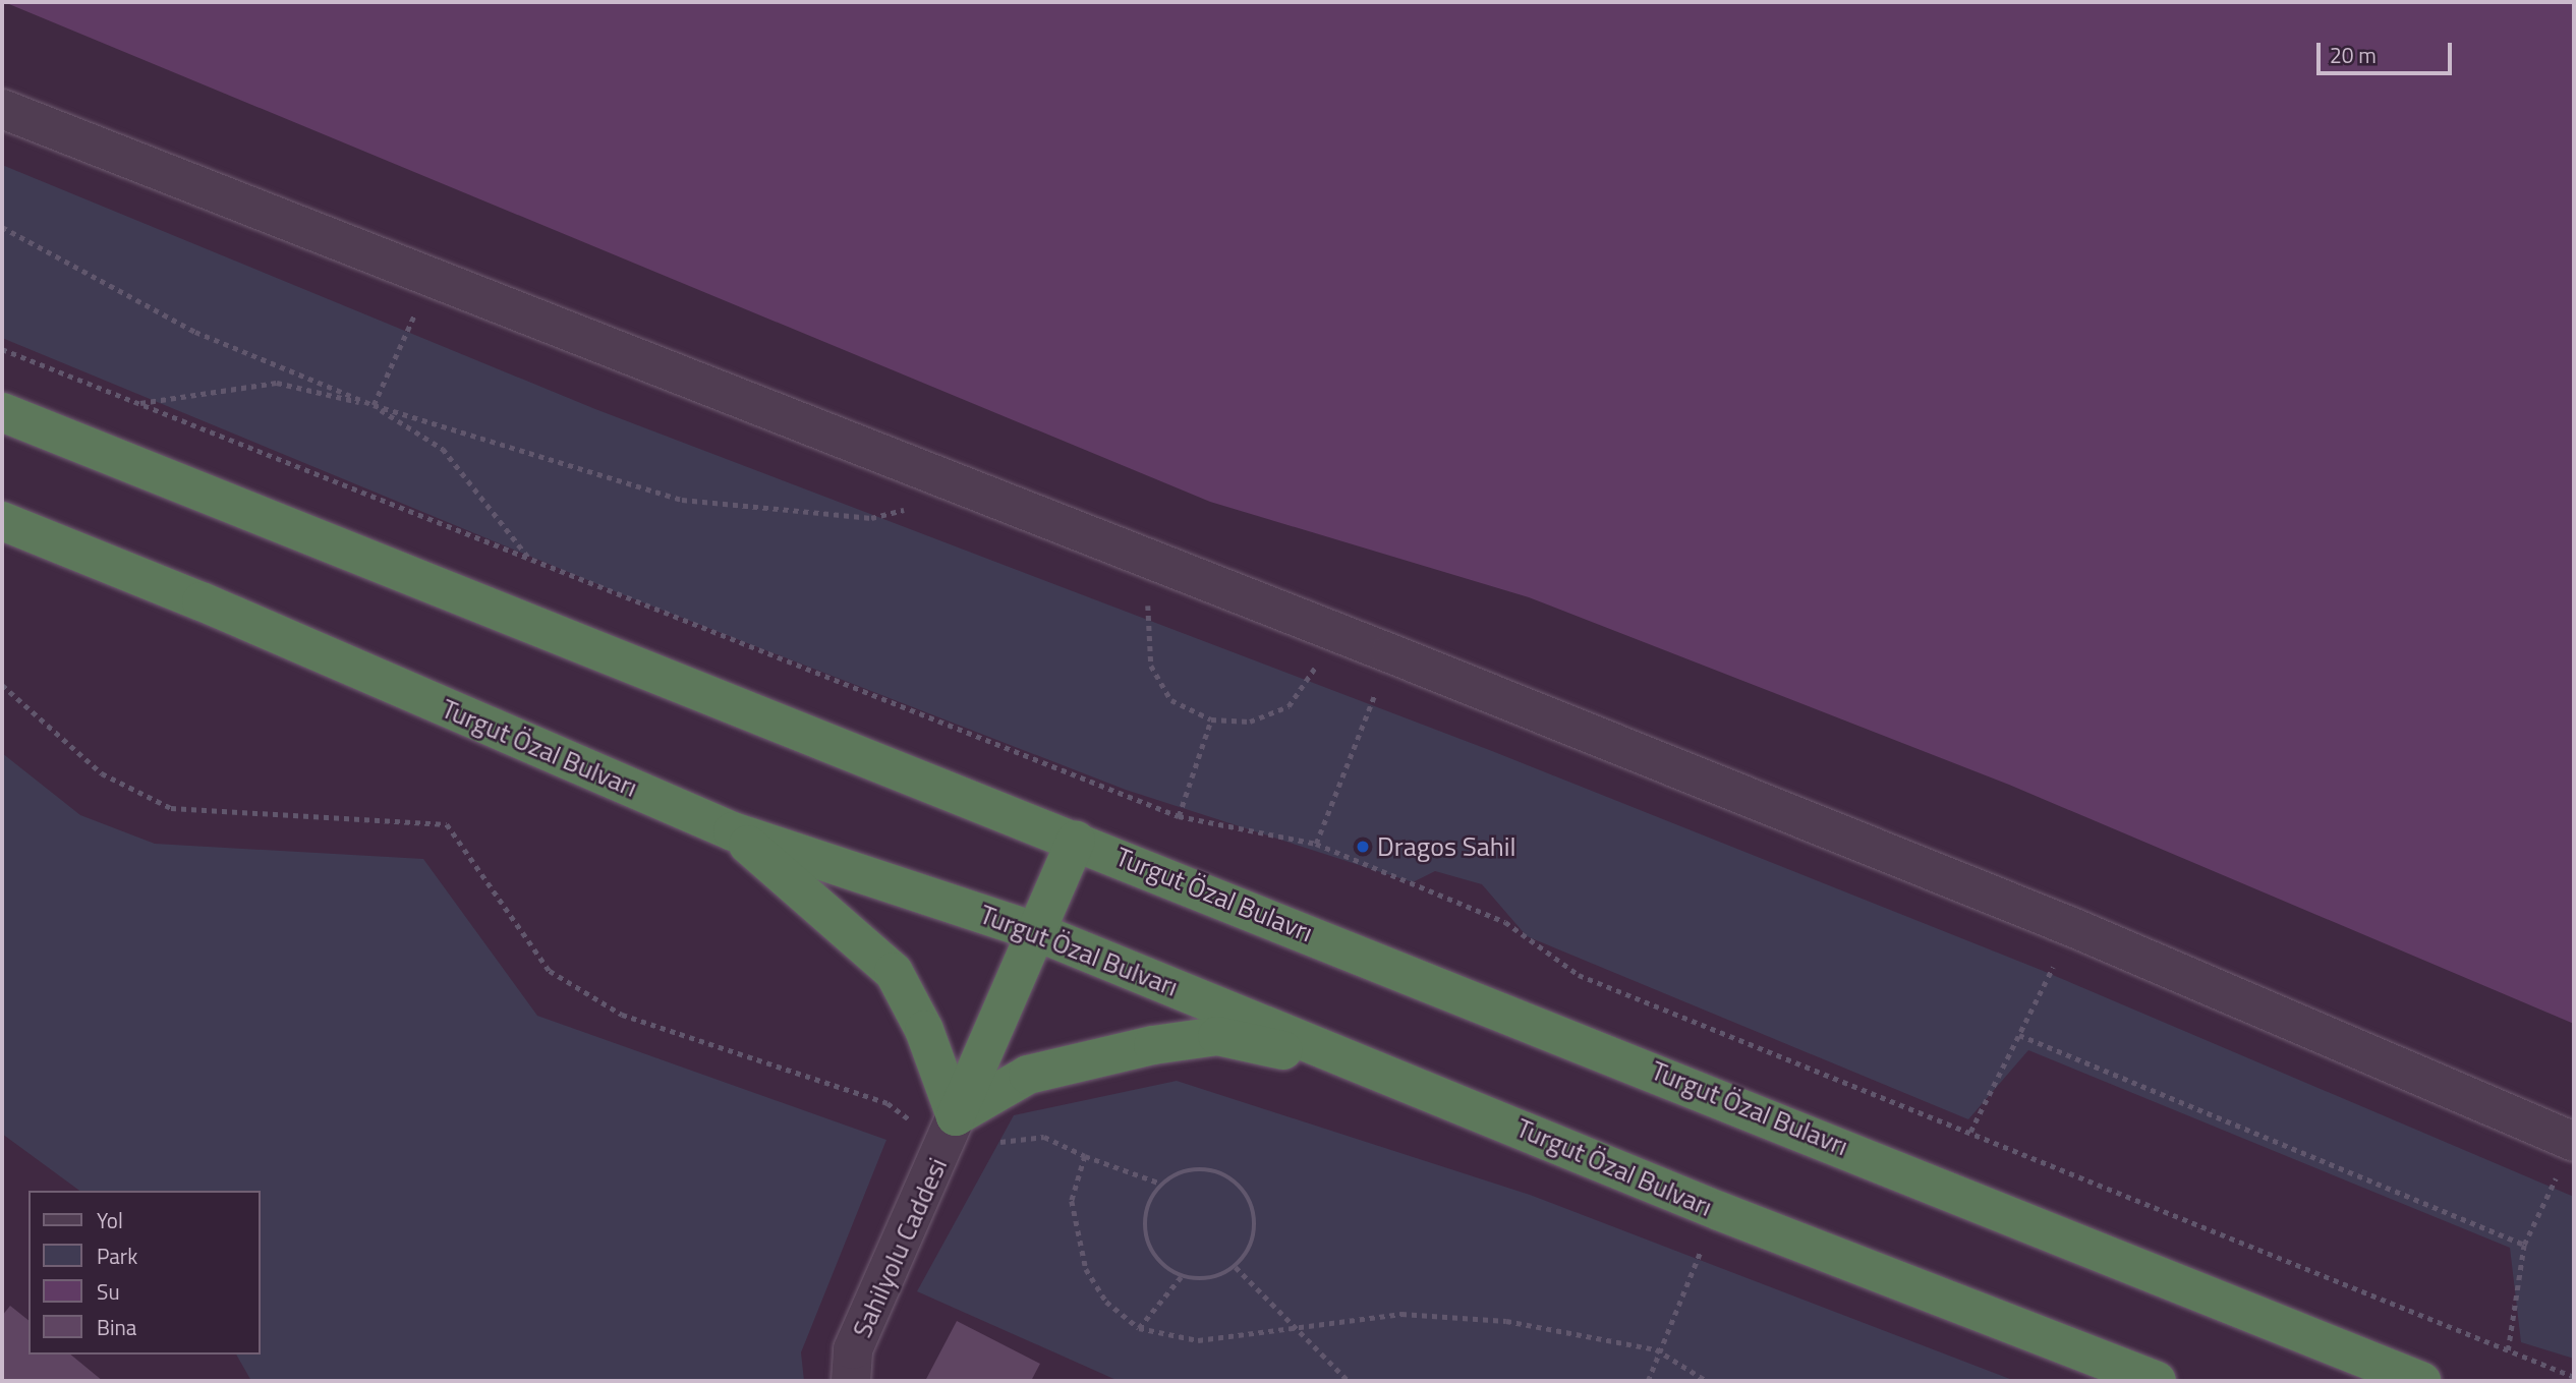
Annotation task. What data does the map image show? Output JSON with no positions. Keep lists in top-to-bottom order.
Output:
{
  "streets": {
    "highway": ["Turgut Özal Bulvarı", "Turgut Özal Bulavrı"],
    "street": ["Sahilyolu Caddesi"]
  },
  "places": ["Dragos Sahil"],
  "legend": [
    "Yol",
    "Park",
    "Su",
    "Bina"
  ],
  "scale_bar": "20 m"
}
